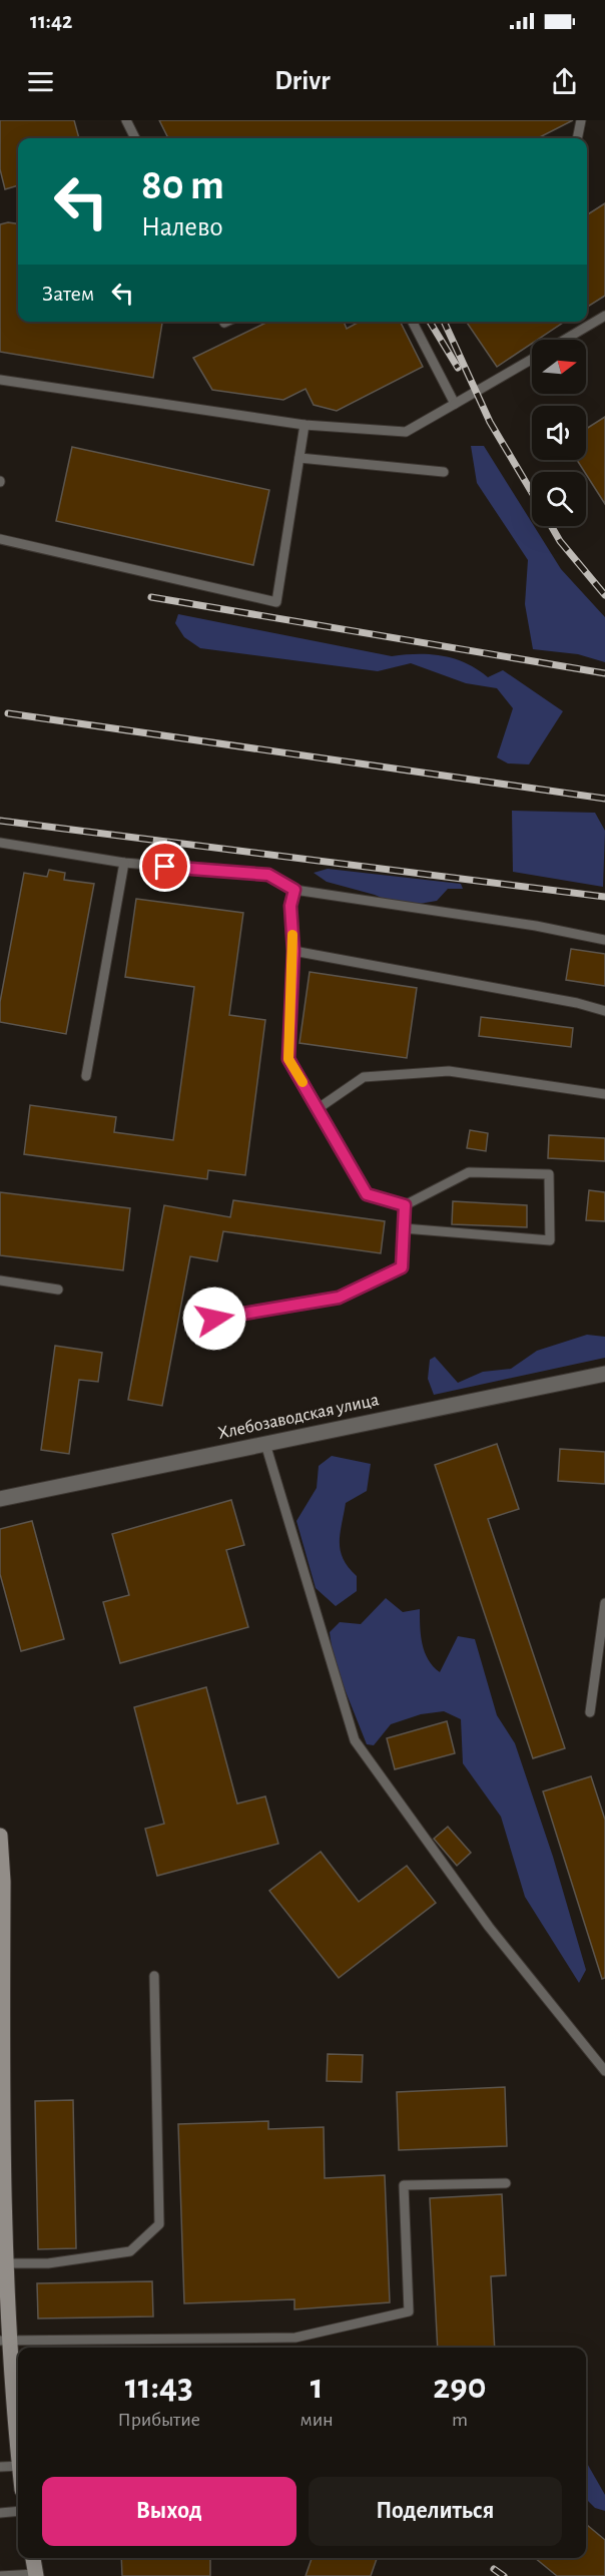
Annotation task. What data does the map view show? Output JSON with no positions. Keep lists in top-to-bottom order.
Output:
{
  "streets": {
    "street": ["Хлебозаводская улица"]
  },
  "north": "right",
  "page": {
    "status": "11:42",
    "header": "Drivr",
    "turn": ["80 m", "Налево"],
    "then": "Затем",
    "eta": [
      "11:43",
      "Прибытие",
      "1",
      "мин",
      "290",
      "m"
    ],
    "buttons": ["Выход", "Поделиться"]
  }
}
